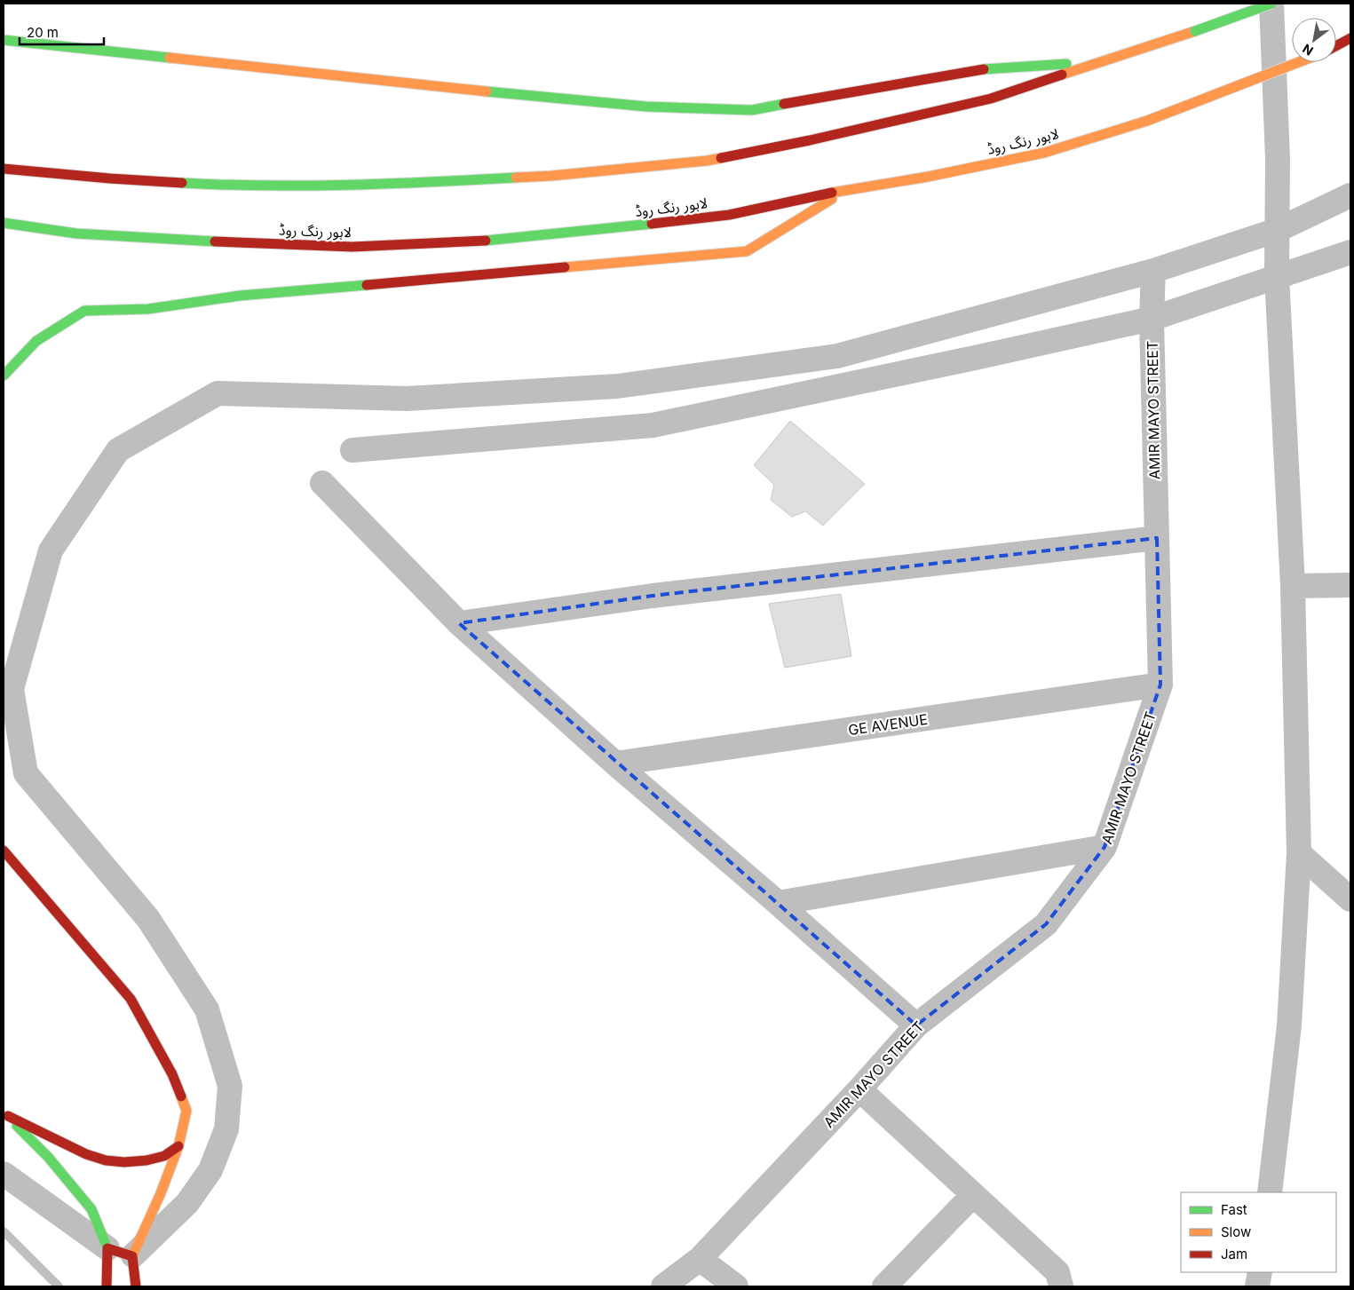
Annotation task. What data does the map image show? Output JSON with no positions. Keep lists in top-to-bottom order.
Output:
{
  "streets": {
    "main road": ["لاہور رنگ روڈ"],
    "street": ["AMIR MAYO STREET", "GE AVENUE"]
  },
  "crossings": [
    ["AMIR MAYO STREET", "GE AVENUE"]
  ],
  "legend": ["Fast", "Slow", "Jam"],
  "scale_bar": "20 m",
  "north": "bottom left"
}
